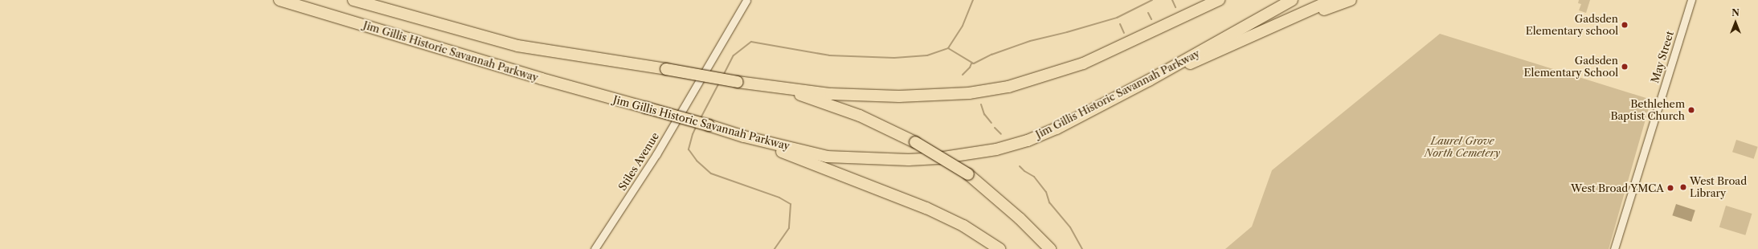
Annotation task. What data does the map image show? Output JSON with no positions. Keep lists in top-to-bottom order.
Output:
{
  "streets": {
    "highway": ["Jim Gillis Historic Savannah Parkway"],
    "street": ["May Street", "Stiles Avenue"]
  },
  "parks": ["Laurel Grove North Cemetery"],
  "places": [
    "Gadsden Elementary school",
    "Gadsden Elementary School",
    "Bethlehem Baptist Church",
    "West Broad Library",
    "West Broad YMCA"
  ],
  "north": "top"
}
